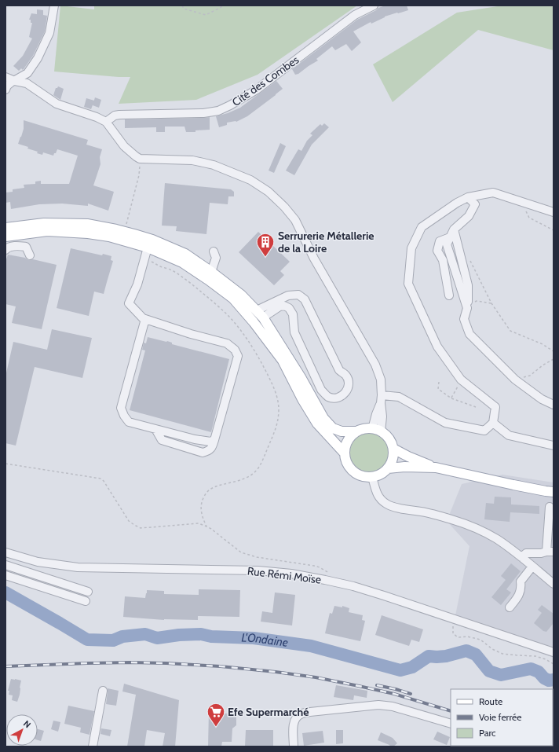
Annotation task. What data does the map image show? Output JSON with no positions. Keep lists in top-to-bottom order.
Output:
{
  "streets": {
    "street": ["Cité des Combes", "Rue Rémi Moïse"]
  },
  "water": ["L'Ondaine"],
  "places": {
    "building": ["Serrurerie Métallerie de la Loire"],
    "supermarket": ["Efe Supermarché"]
  },
  "legend": ["Route", "Voie ferrée", "Parc"],
  "north": "top right"
}
